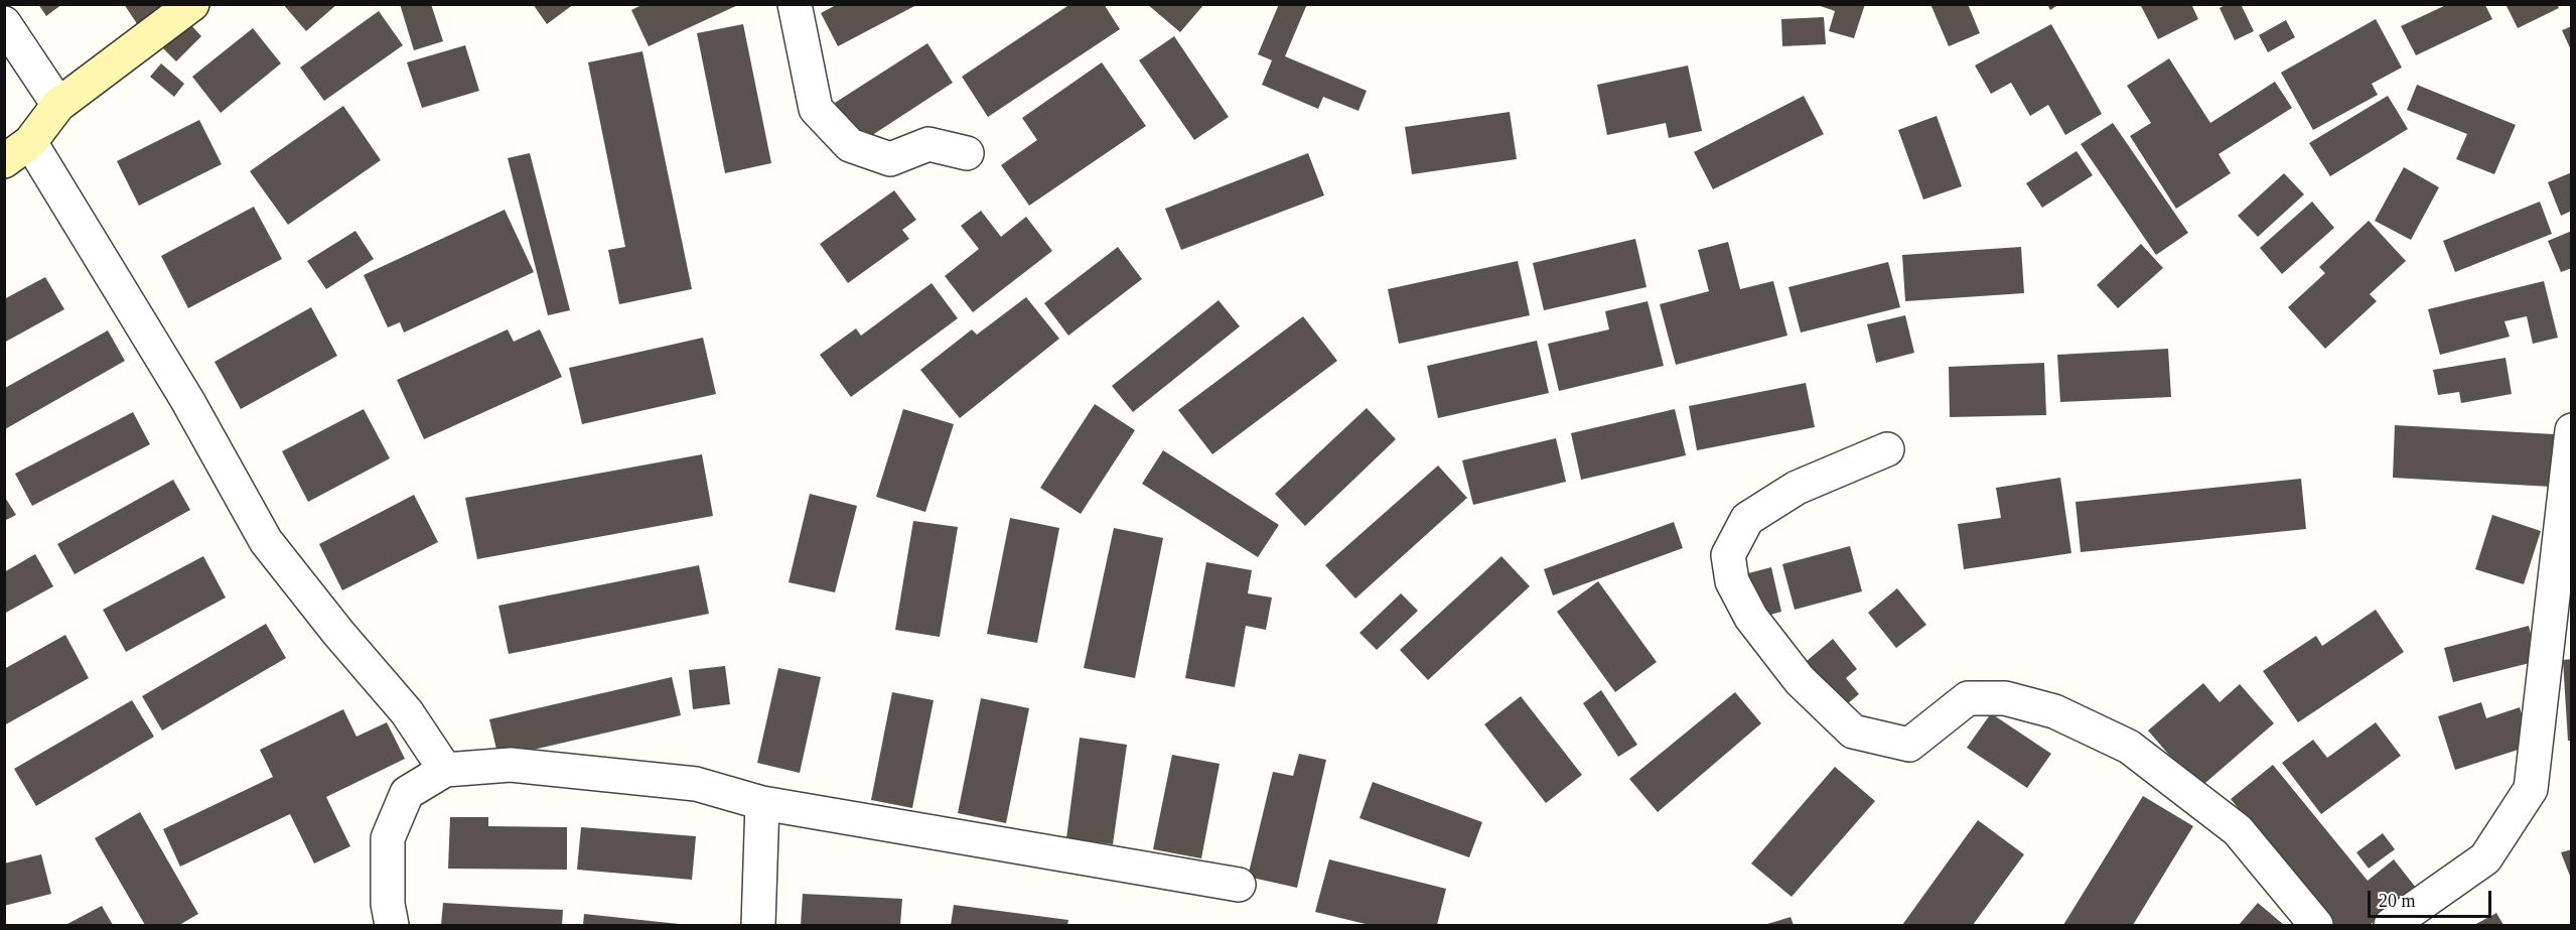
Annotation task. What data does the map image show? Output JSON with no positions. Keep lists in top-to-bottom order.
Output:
{
  "scale_bar": "20 m"
}
